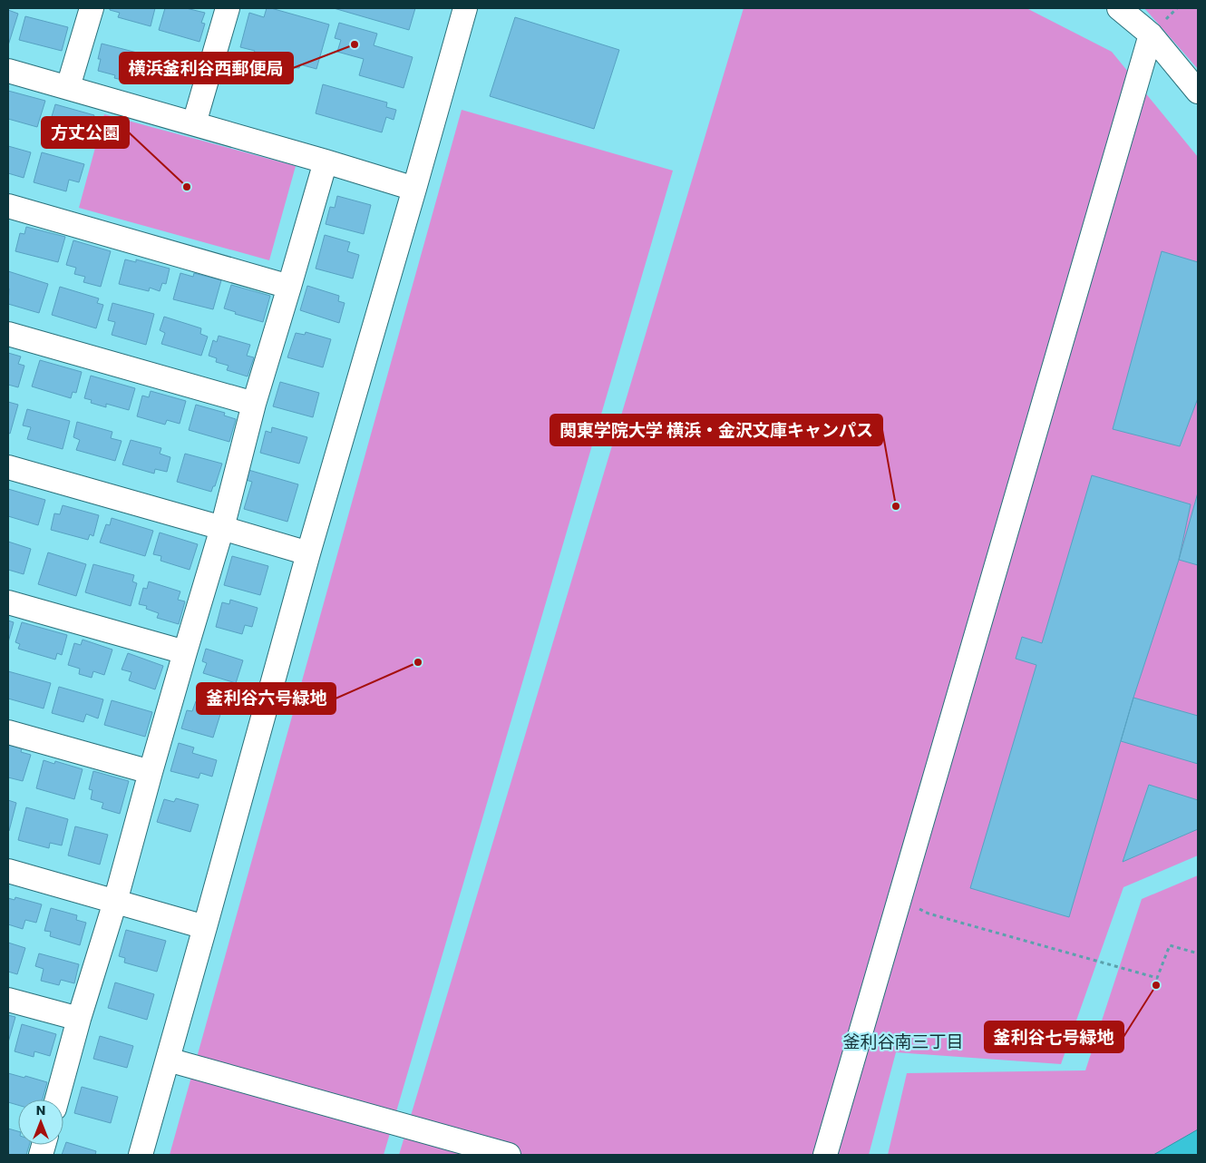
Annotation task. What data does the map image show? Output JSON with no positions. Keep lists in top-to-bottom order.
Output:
{
  "districts": ["釜利谷南三丁目"],
  "places": [
    "横浜釜利谷西郵便局",
    "方丈公園",
    "関東学院大学 横浜・金沢文庫キャンパス",
    "釜利谷六号緑地",
    "釜利谷七号緑地"
  ],
  "north": "top"
}
